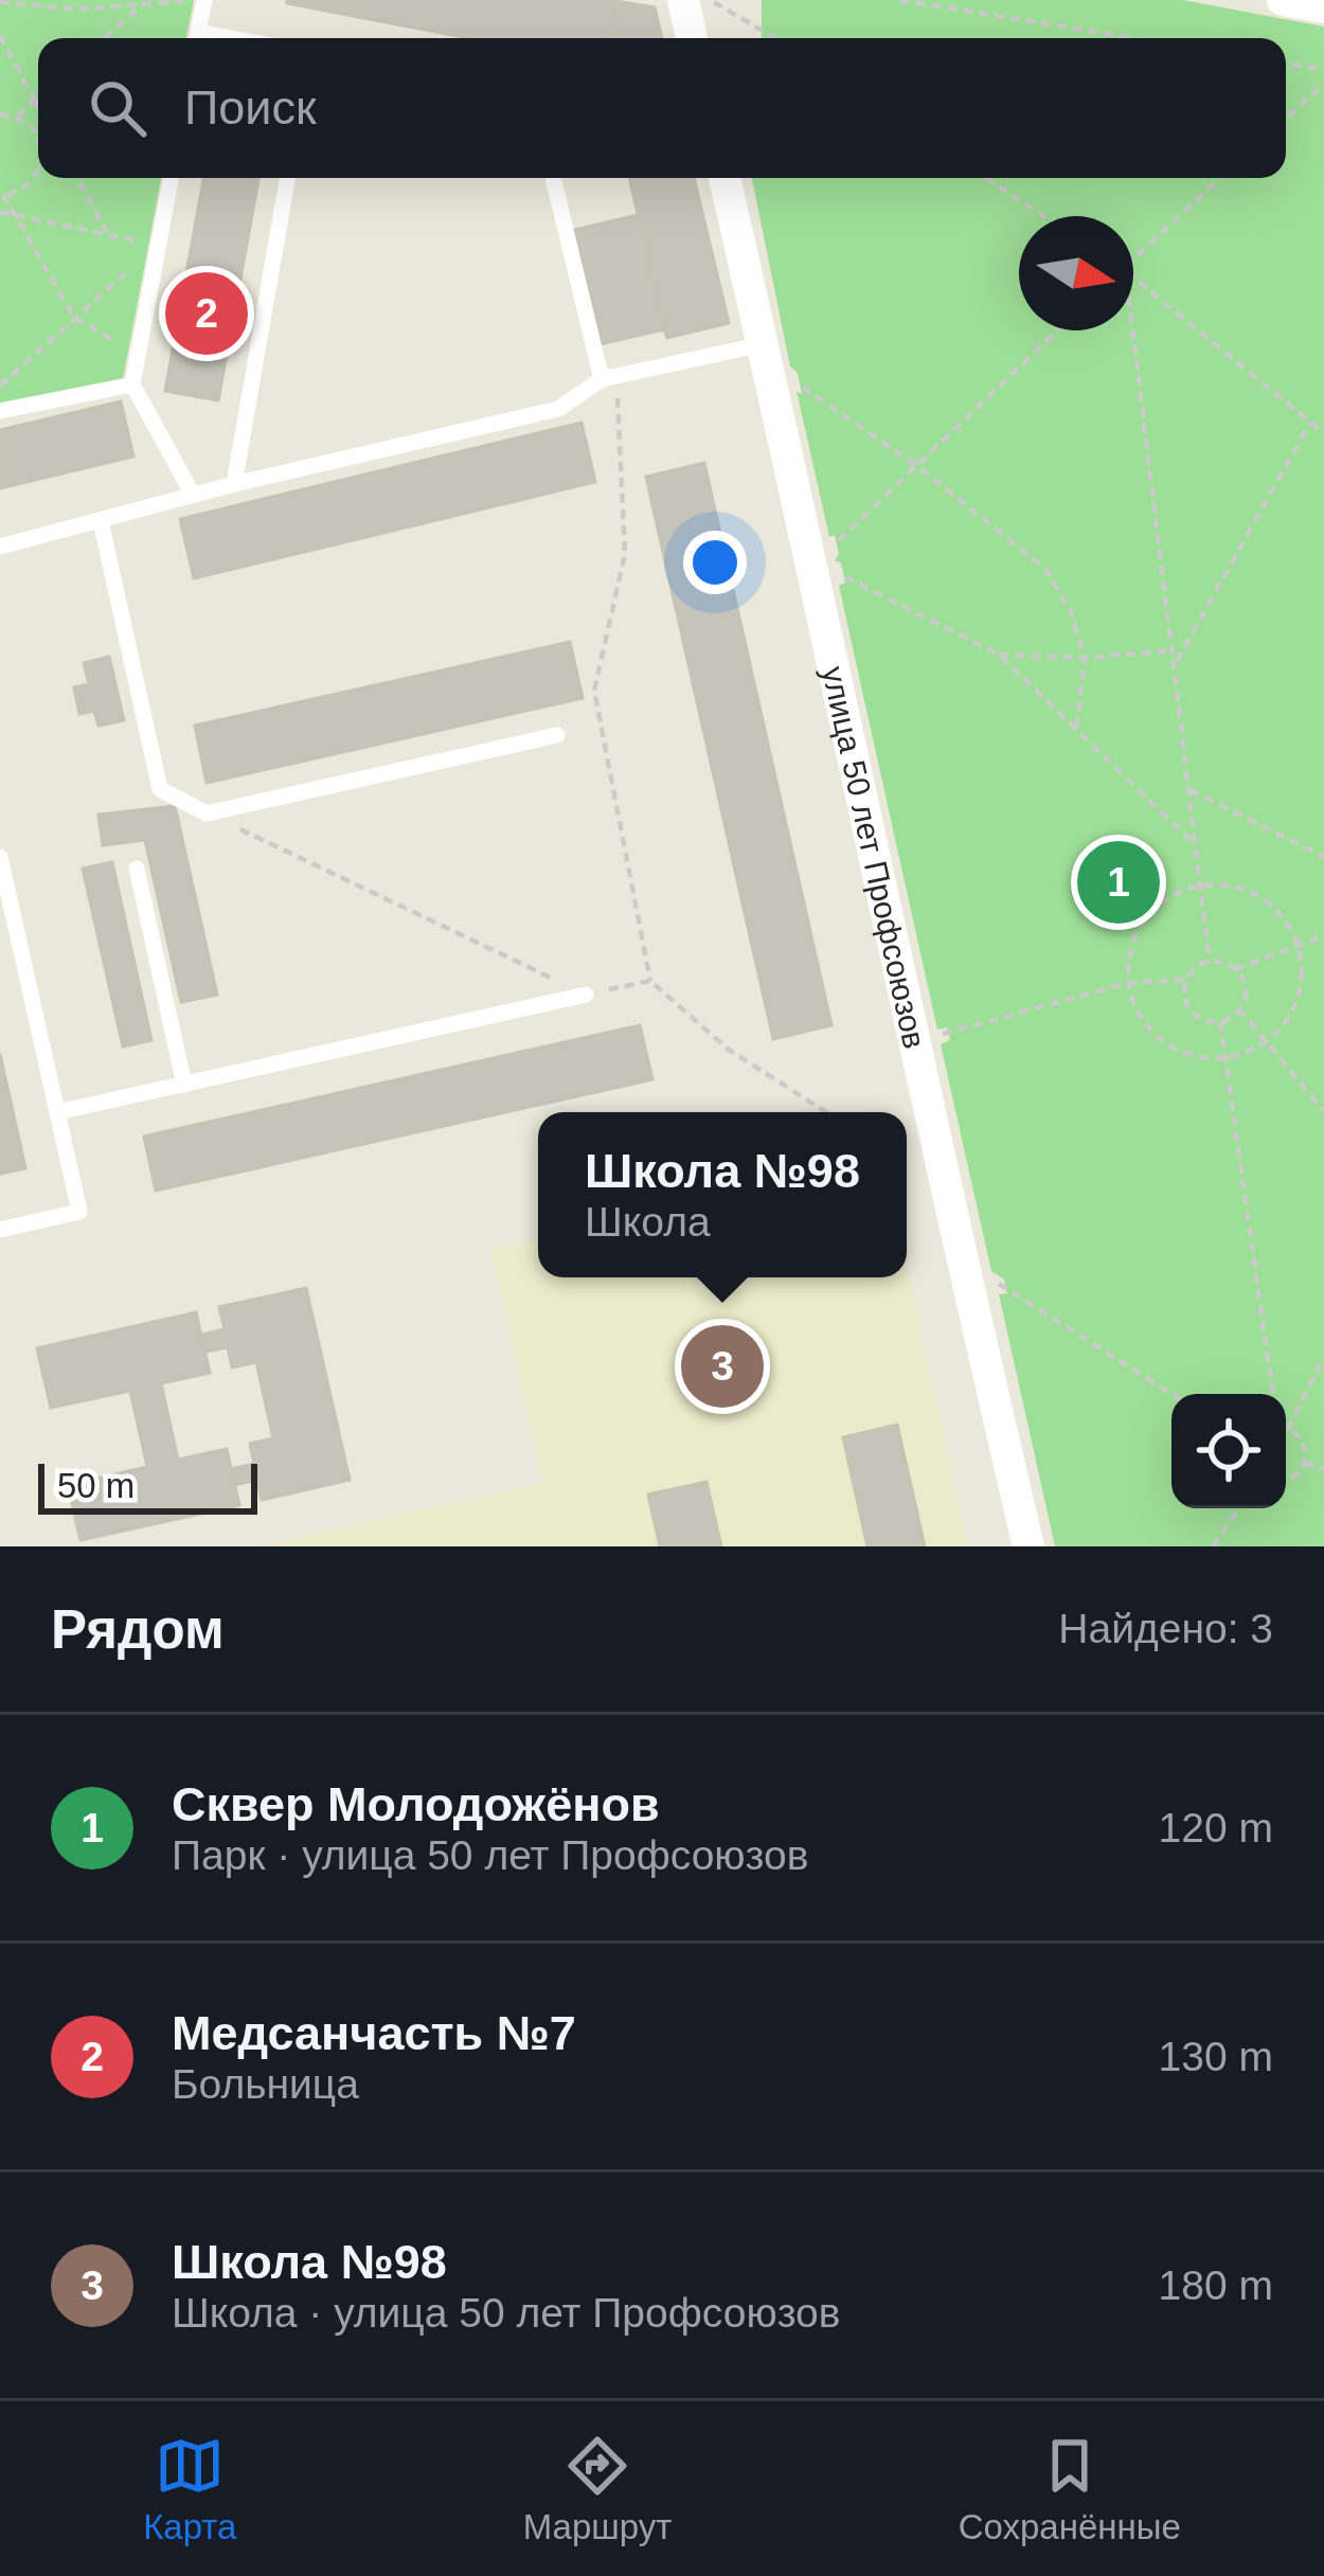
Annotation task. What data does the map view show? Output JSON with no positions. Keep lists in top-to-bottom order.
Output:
{
  "streets": {
    "street": ["улица 50 лет Профсоюзов"]
  },
  "scale_bar": "50 m",
  "north": "right",
  "page": {
    "search": "Поиск",
    "pins": ["2", "1", "3"],
    "popup": ["Школа №98", "Школа"],
    "scale": "50 m",
    "heading": ["Рядом", "Найдено: 3"],
    "list": [
      {
        "mark": "1",
        "name": "Сквер Молодожёнов",
        "note": "Парк · улица 50 лет Профсоюзов",
        "value": "120 m"
      },
      {
        "mark": "2",
        "name": "Медсанчасть №7",
        "note": "Больница",
        "value": "130 m"
      },
      {
        "mark": "3",
        "name": "Школа №98",
        "note": "Школа · улица 50 лет Профсоюзов",
        "value": "180 m"
      }
    ],
    "nav": ["Карта", "Маршрут", "Сохранённые"]
  }
}
